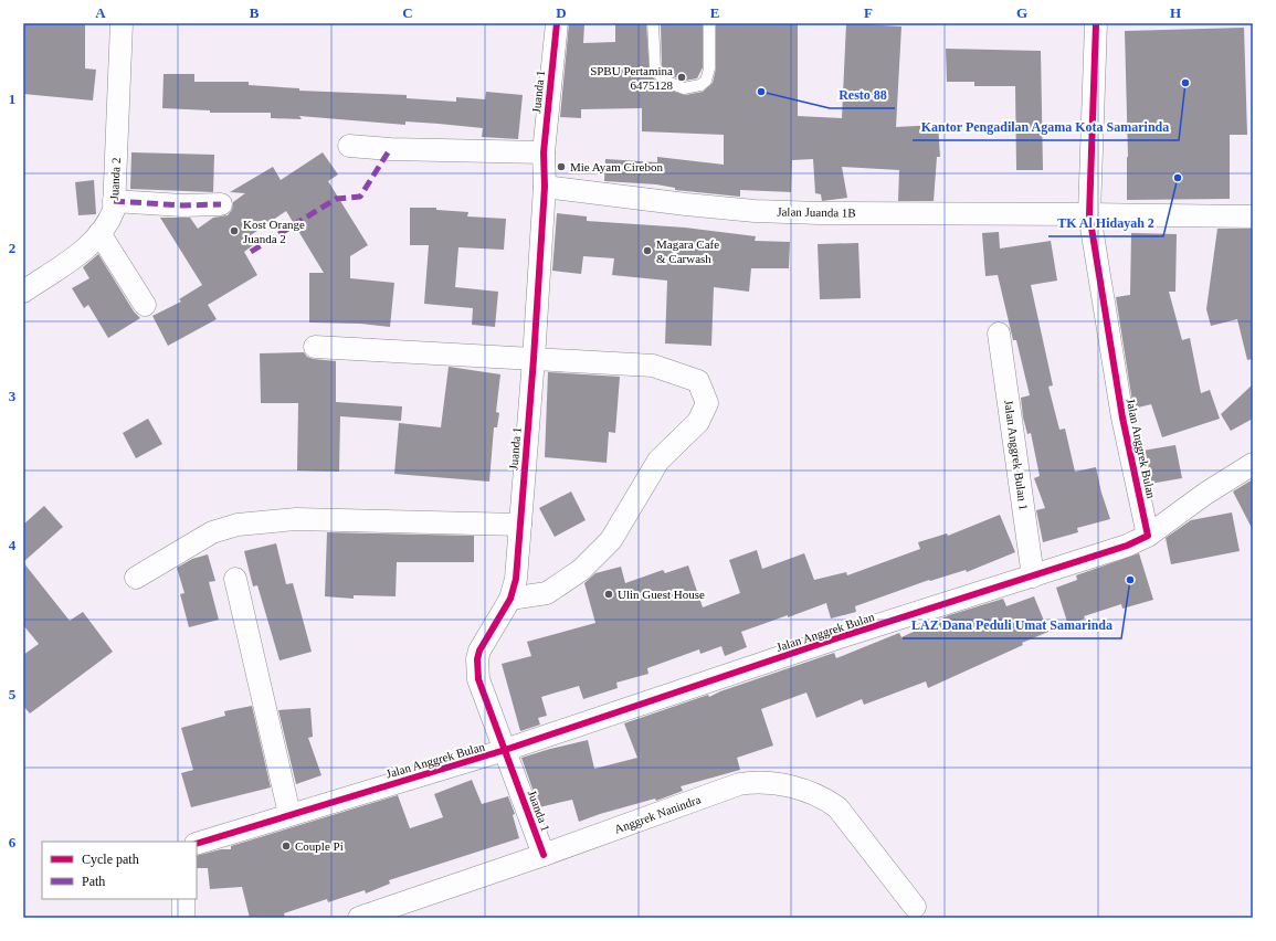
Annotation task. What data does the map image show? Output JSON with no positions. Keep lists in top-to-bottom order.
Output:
{
  "streets": {
    "street": [
      "Juanda 1",
      "Juanda 2",
      "Jalan Juanda 1B",
      "Jalan Anggrek Bulan",
      "Jalan Anggrek Bulan 1",
      "Anggrek Nanindra"
    ]
  },
  "crossings": [
    ["Juanda 1", "Jalan Juanda 1B"],
    ["Juanda 1", "Jalan Anggrek Bulan"],
    ["Juanda 1", "Anggrek Nanindra"],
    ["Jalan Juanda 1B", "Jalan Anggrek Bulan"],
    ["Jalan Anggrek Bulan", "Jalan Anggrek Bulan 1"]
  ],
  "places": [
    "SPBU Pertamina 6475128",
    "Kantor Pengadilan Agama Kota Samarinda",
    "Resto 88",
    "Mie Ayam Cirebon",
    "TK Al Hidayah 2",
    "Kost Orange Juanda 2",
    "Magara Cafe & Carwash",
    "LAZ Dana Peduli Umat Samarinda",
    "Ulin Guest House",
    "Couple Pi"
  ],
  "legend": ["Cycle path", "Path"],
  "grid": {
    "columns": [
      "A",
      "B",
      "C",
      "D",
      "E",
      "F",
      "G",
      "H"
    ],
    "rows": [
      "1",
      "2",
      "3",
      "4",
      "5",
      "6"
    ]
  }
}
